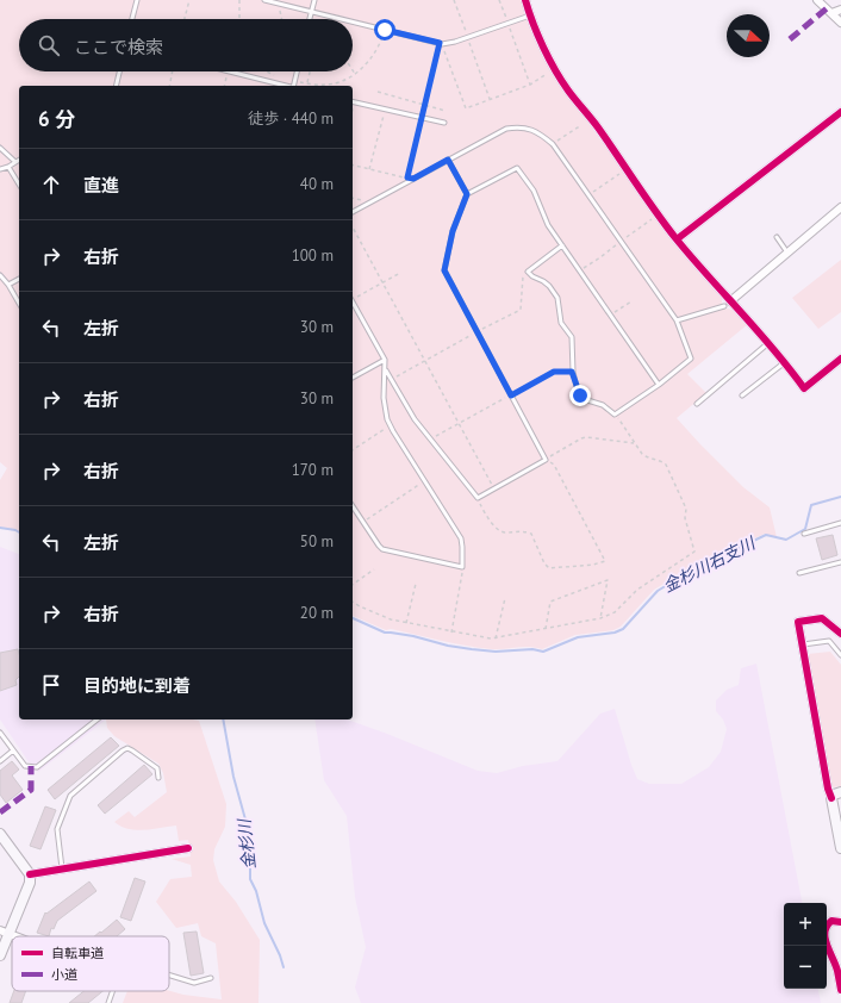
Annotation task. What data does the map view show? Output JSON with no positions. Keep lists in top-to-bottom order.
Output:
{
  "water": ["金杉川右支川", "金杉川"],
  "legend": ["自転車道", "小道"],
  "north": "right",
  "page": {
    "search": "ここで検索",
    "heading": ["6 分", "徒歩 · 440 m"],
    "list": [
      ["直進", "40 m"],
      ["右折", "100 m"],
      ["左折", "30 m"],
      ["右折", "30 m"],
      ["右折", "170 m"],
      ["左折", "50 m"],
      ["右折", "20 m"],
      "目的地に到着"
    ],
    "map_buttons": ["+", "−"]
  }
}
